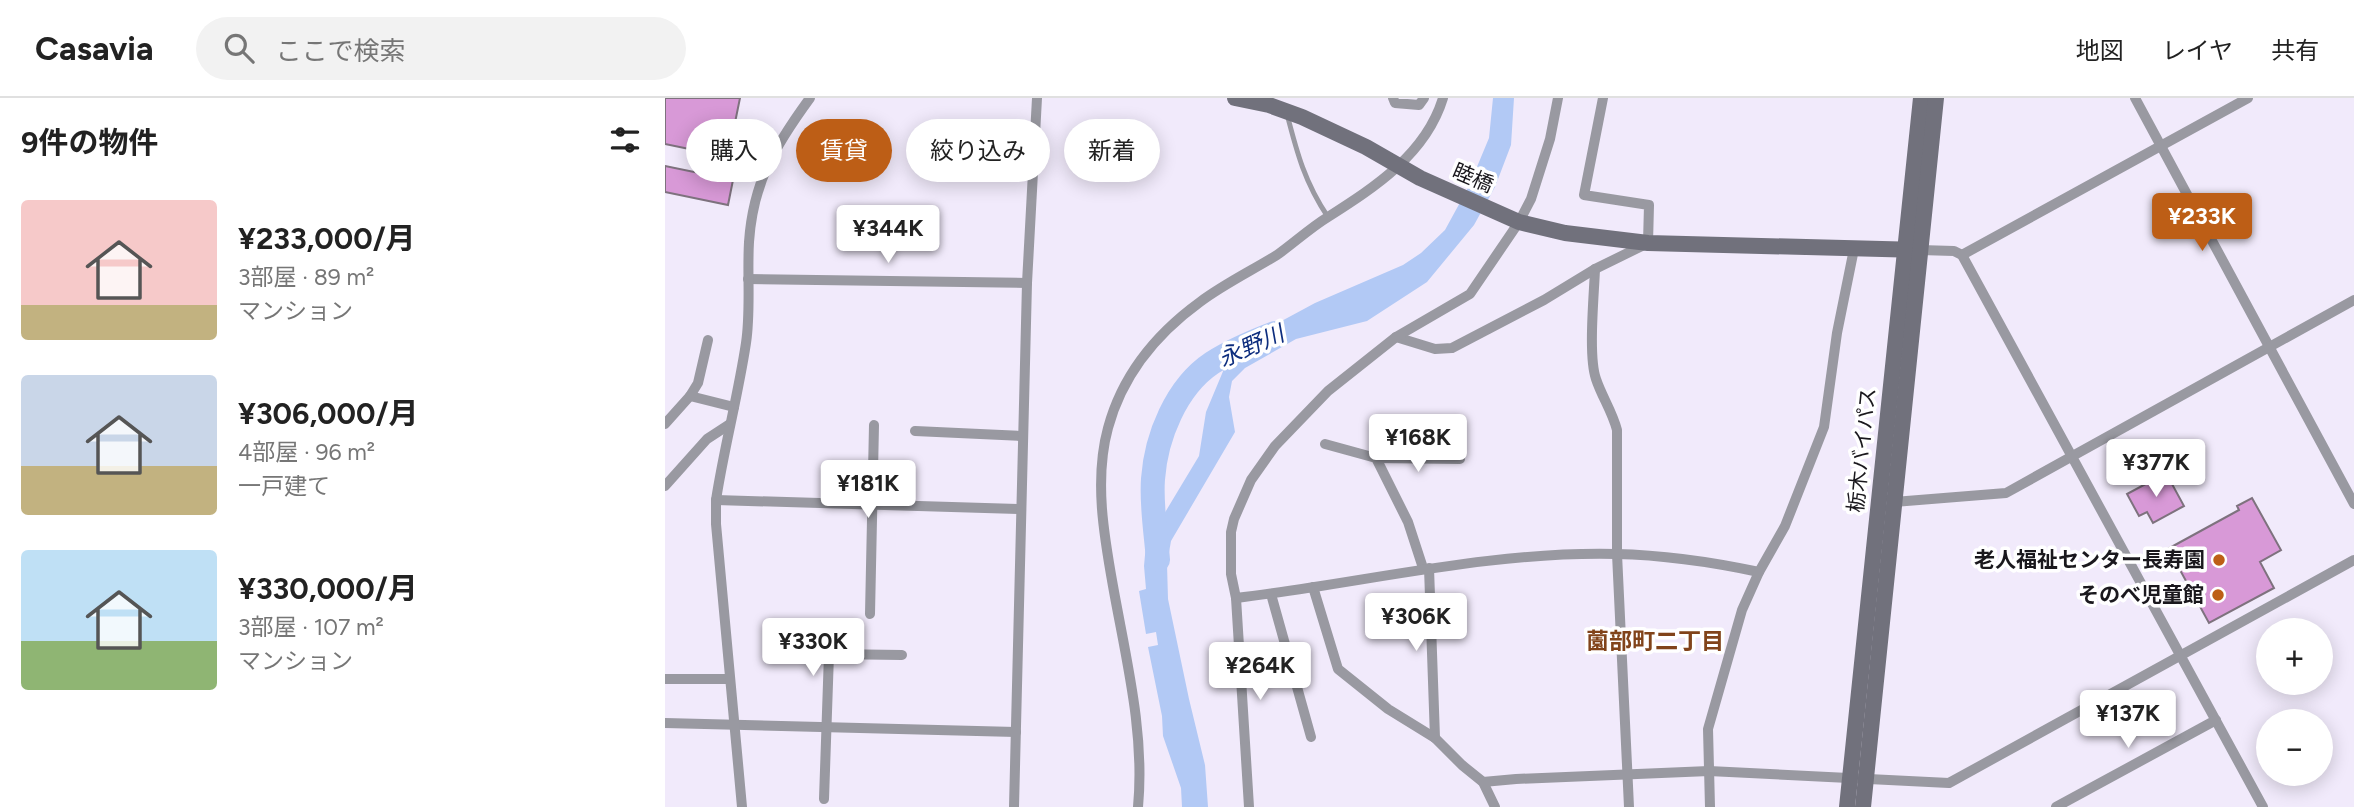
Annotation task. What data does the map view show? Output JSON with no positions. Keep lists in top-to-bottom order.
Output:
{
  "streets": {
    "main road": ["睦橋", "栃木バイパス"]
  },
  "crossings": [
    ["睦橋", "栃木バイパス"]
  ],
  "districts": ["薗部町二丁目"],
  "water": ["永野川"],
  "places": ["老人福祉センター長寿園", "そのべ児童館"],
  "page": {
    "header": "Casavia",
    "search": "ここで検索",
    "nav": ["地図", "レイヤ", "共有"],
    "heading": "9件の物件",
    "chip": [
      "購入",
      "賃貸",
      "絞り込み",
      "新着"
    ],
    "list": [
      {
        "name": "¥233,000/月",
        "note": "3部屋 · 89 m² · マンション"
      },
      {
        "name": "¥306,000/月",
        "note": "4部屋 · 96 m² · 一戸建て"
      },
      {
        "name": "¥330,000/月",
        "note": "3部屋 · 107 m² · マンション"
      }
    ],
    "price": [
      "¥233K",
      "¥344K",
      "¥168K",
      "¥377K",
      "¥181K",
      "¥306K",
      "¥330K",
      "¥264K",
      "¥137K"
    ],
    "map_buttons": ["+", "−"]
  }
}
